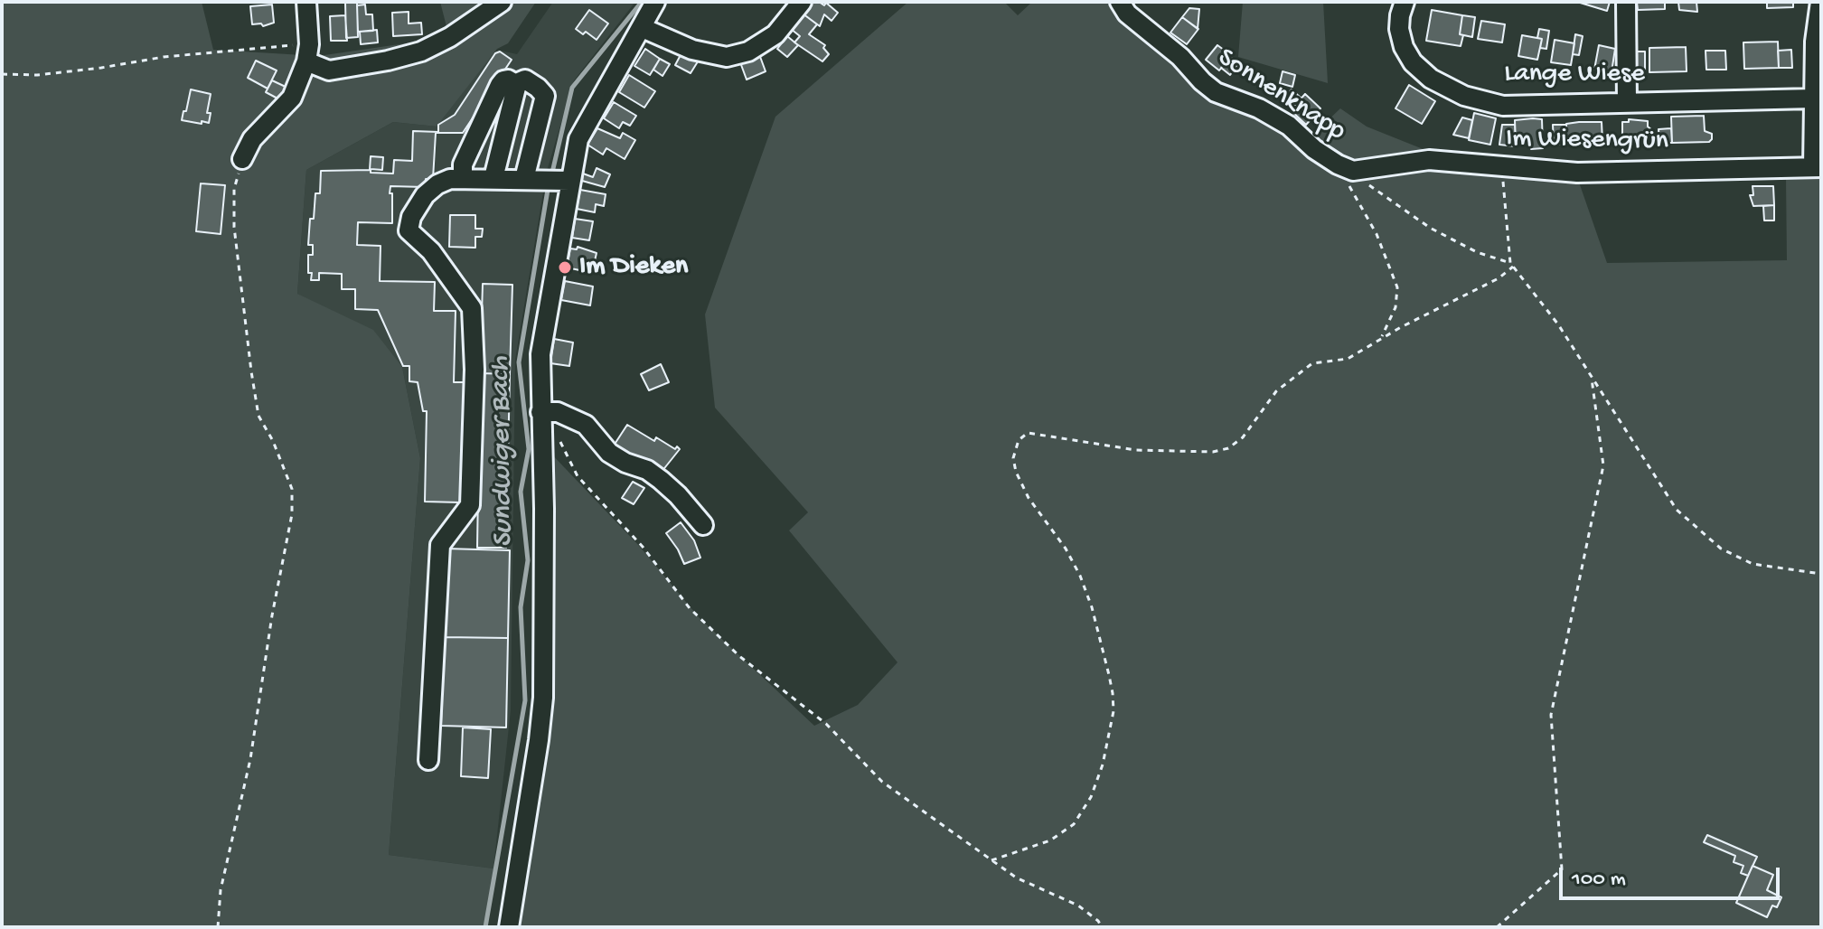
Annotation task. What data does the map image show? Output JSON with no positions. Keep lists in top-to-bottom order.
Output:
{
  "streets": {
    "street": ["Lange Wiese", "Sonnenknapp", "Im Wiesengrün"]
  },
  "crossings": [
    ["Sonnenknapp", "Im Wiesengrün"]
  ],
  "water": ["Sundwiger Bach"],
  "places": ["Im Dieken"],
  "scale_bar": "100 m"
}
